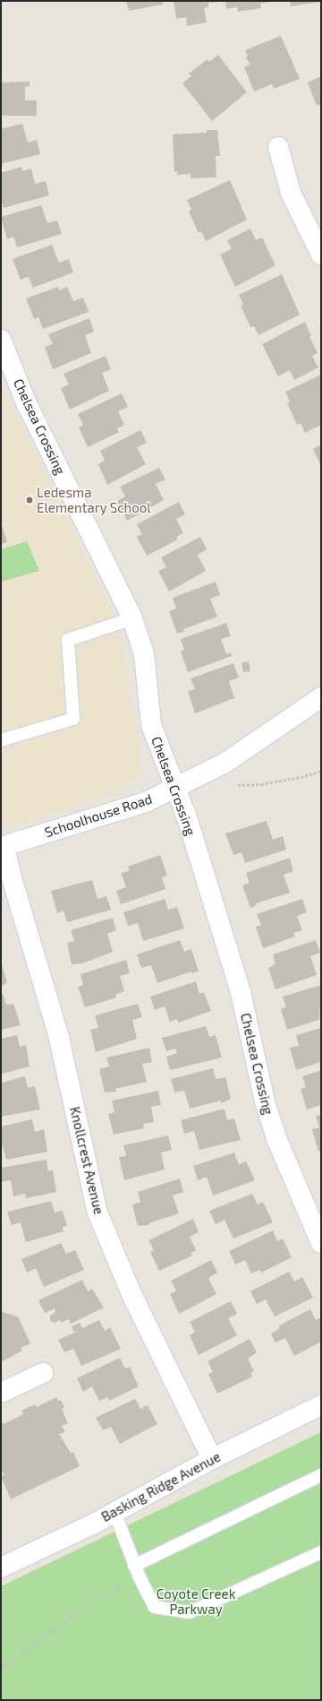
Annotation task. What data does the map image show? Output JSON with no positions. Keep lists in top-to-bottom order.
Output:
{
  "streets": {
    "street": [
      "Chelsea Crossing",
      "Schoolhouse Road",
      "Knollcrest Avenue",
      "Basking Ridge Avenue"
    ]
  },
  "crossings": [
    ["Chelsea Crossing", "Schoolhouse Road"],
    ["Schoolhouse Road", "Knollcrest Avenue"],
    ["Knollcrest Avenue", "Basking Ridge Avenue"]
  ],
  "parks": ["Coyote Creek Parkway"],
  "places": ["Ledesma Elementary School"]
}
